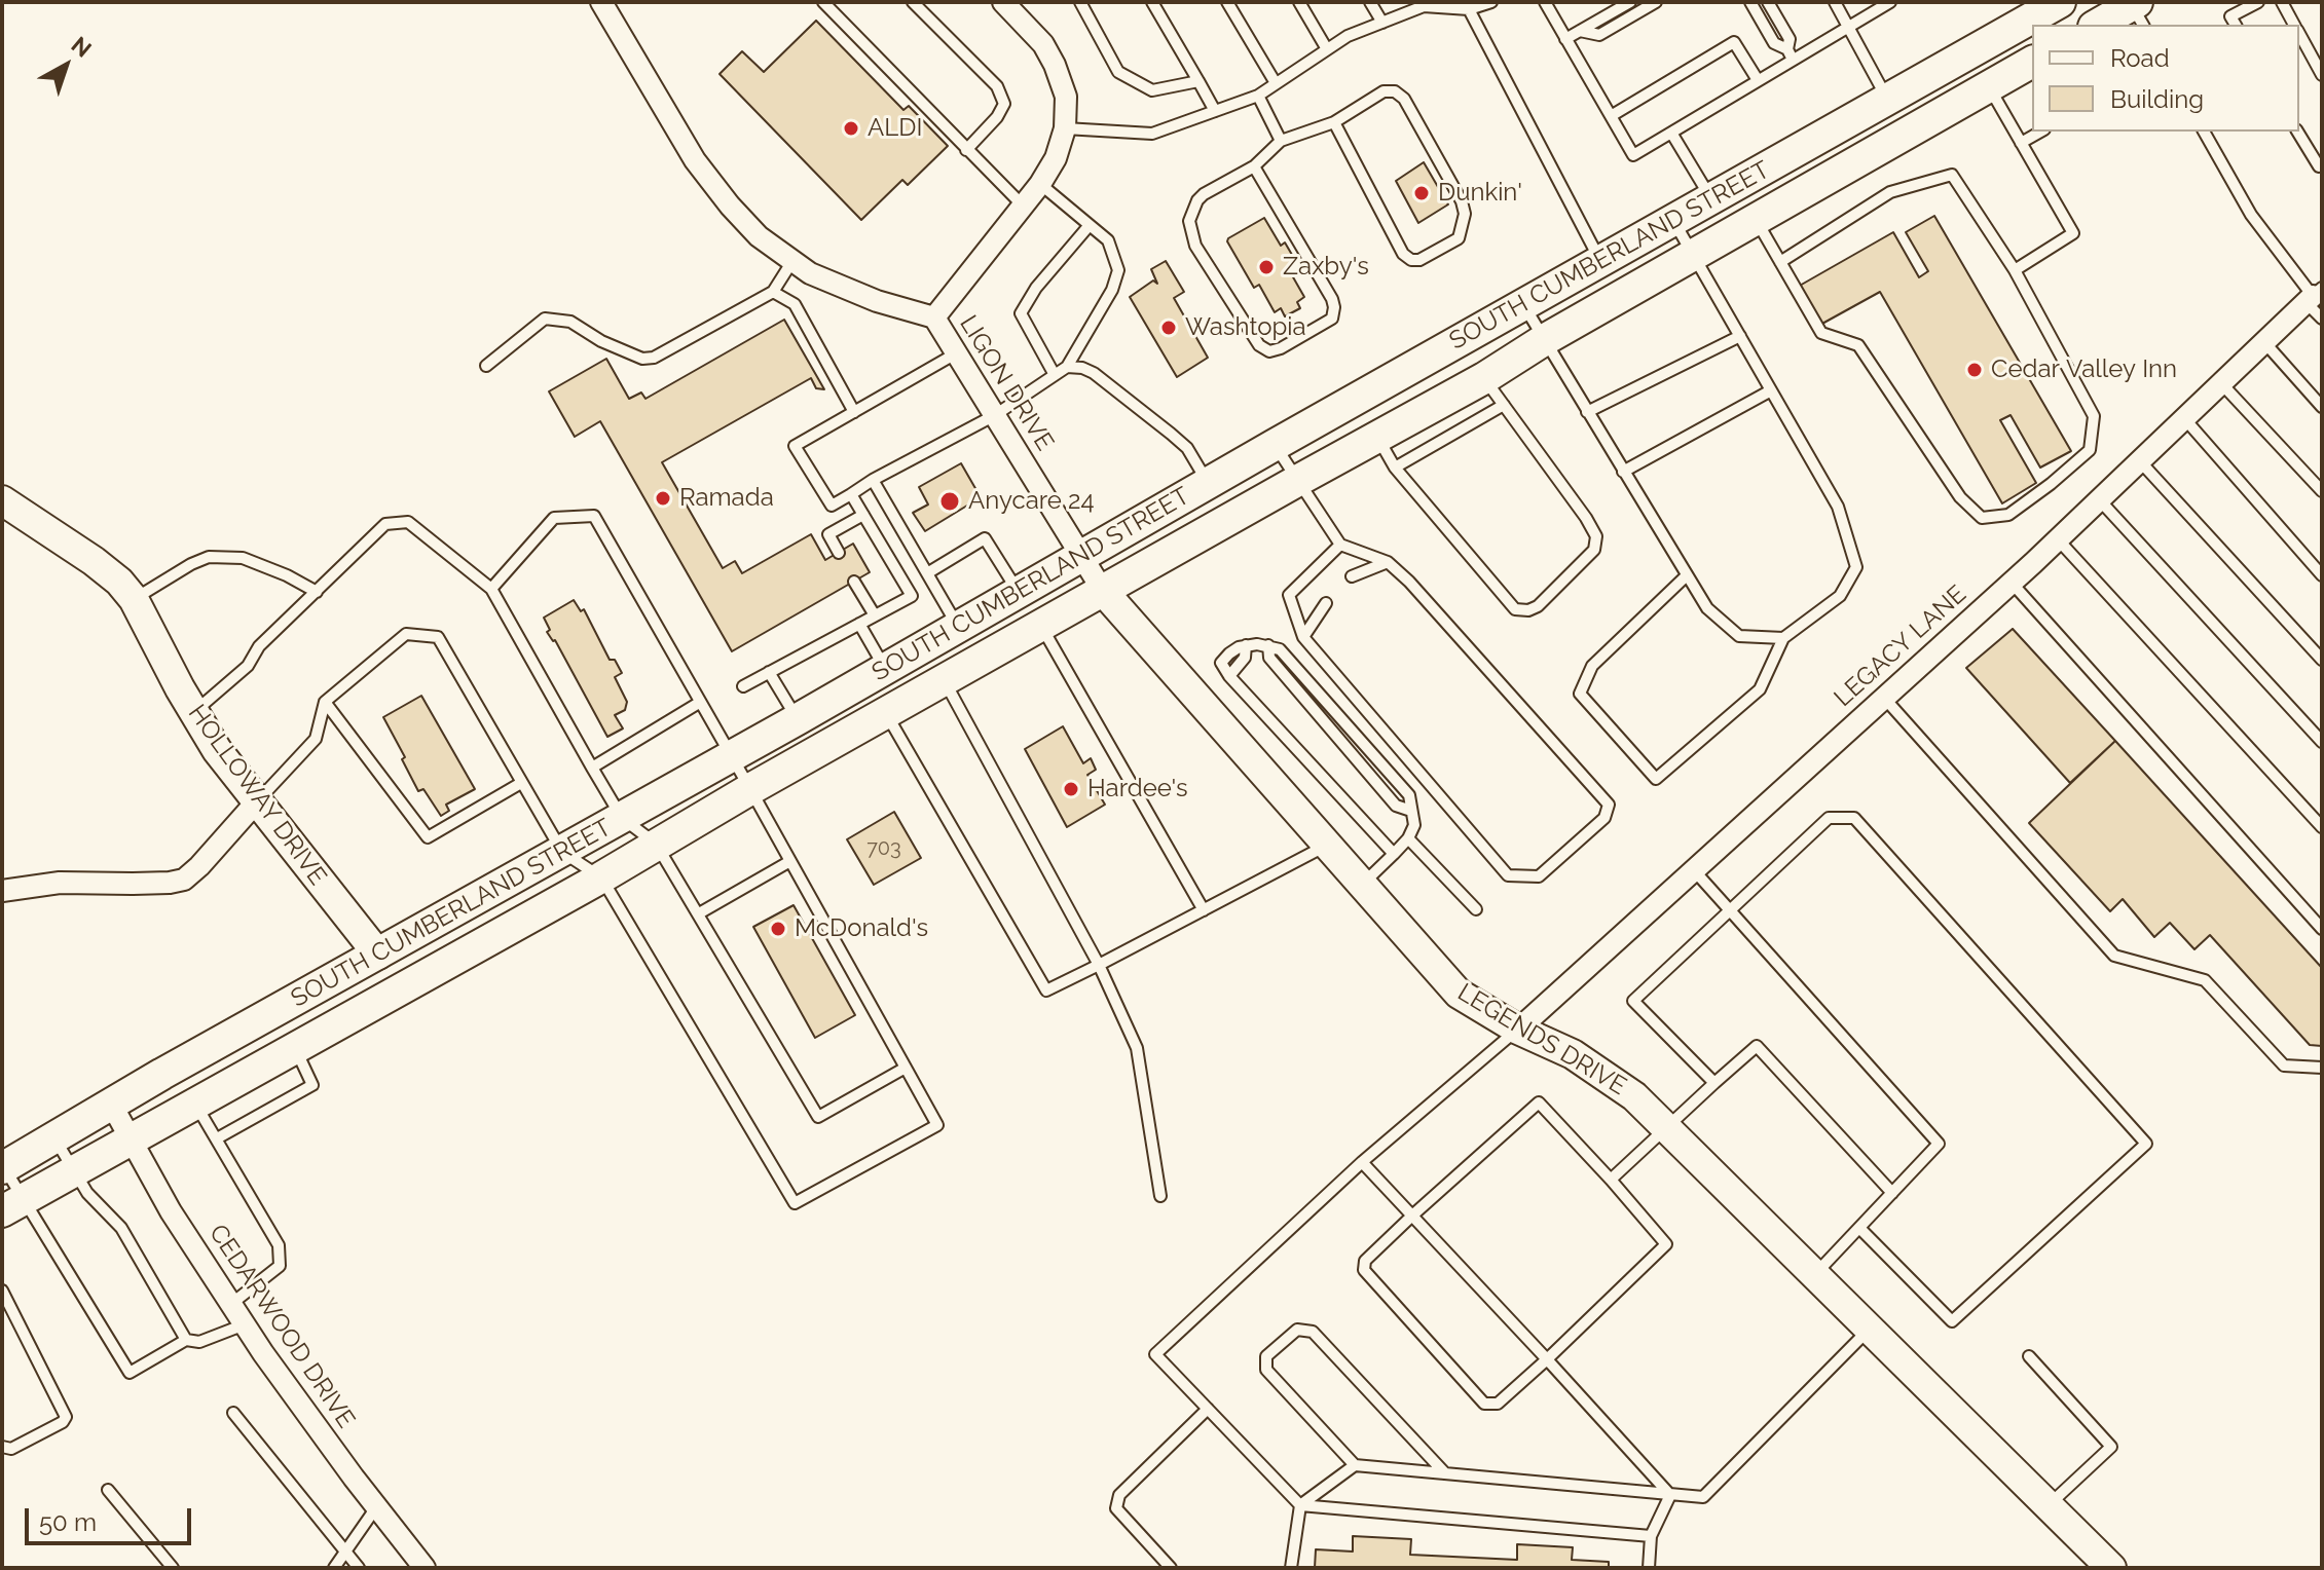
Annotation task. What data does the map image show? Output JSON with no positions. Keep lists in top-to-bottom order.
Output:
{
  "streets": {
    "main road": ["SOUTH CUMBERLAND STREET"],
    "street": [
      "LIGON DRIVE",
      "LEGACY LANE",
      "HOLLOWAY DRIVE",
      "LEGENDS DRIVE",
      "CEDARWOOD DRIVE"
    ]
  },
  "crossings": [
    ["SOUTH CUMBERLAND STREET", "LIGON DRIVE"],
    ["SOUTH CUMBERLAND STREET", "HOLLOWAY DRIVE"],
    ["SOUTH CUMBERLAND STREET", "LEGENDS DRIVE"],
    ["SOUTH CUMBERLAND STREET", "CEDARWOOD DRIVE"],
    ["LIGON DRIVE", "LEGENDS DRIVE"],
    ["LEGACY LANE", "LEGENDS DRIVE"]
  ],
  "places": [
    "ALDI",
    "Dunkin'",
    "Zaxby's",
    "Washtopia",
    "Cedar Valley Inn",
    "Ramada",
    "Anycare 24",
    "Hardee's",
    "McDonald's"
  ],
  "house_numbers": ["703"],
  "legend": ["Road", "Building"],
  "scale_bar": "50 m",
  "north": "top right"
}
